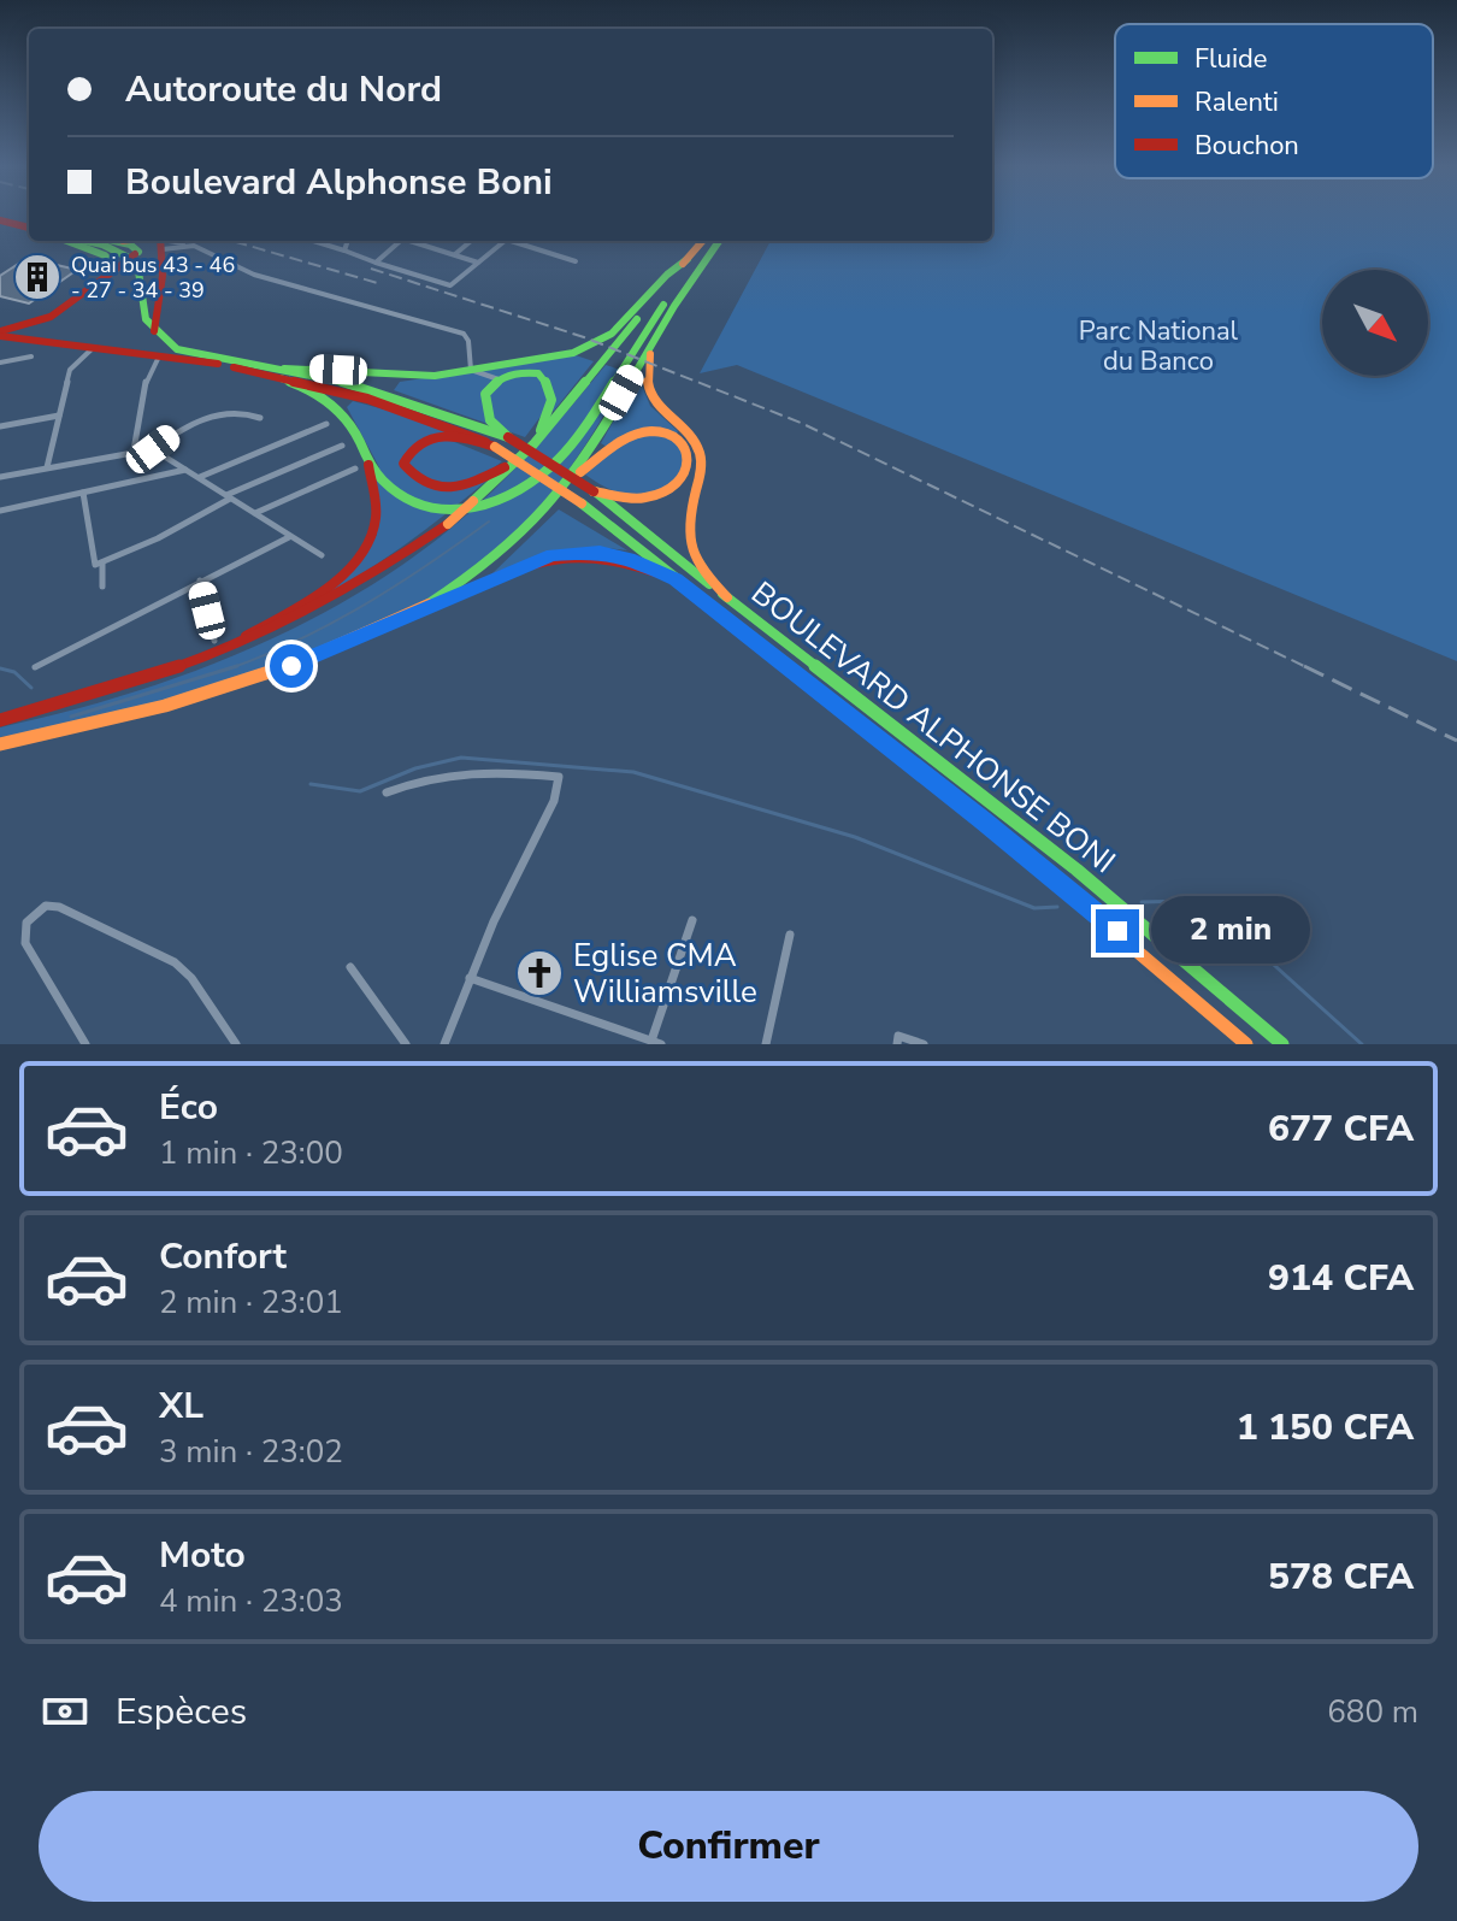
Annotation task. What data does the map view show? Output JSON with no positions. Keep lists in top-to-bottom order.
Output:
{
  "streets": {
    "main road": ["BOULEVARD ALPHONSE BONI"]
  },
  "parks": ["Parc National du Banco"],
  "places": {
    "building": ["Quai bus 43 - 46 - 27 - 34 - 39"],
    "church": ["Eglise CMA Williamsville"]
  },
  "legend": ["Fluide", "Ralenti", "Bouchon"],
  "north": "bottom right",
  "page": {
    "banner": ["Autoroute du Nord", "Boulevard Alphonse Boni"],
    "bubble": "2 min",
    "list": [
      {
        "name": "Éco",
        "note": "1 min · 23:00",
        "value": "677 CFA"
      },
      {
        "name": "Confort",
        "note": "2 min · 23:01",
        "value": "914 CFA"
      },
      {
        "name": "XL",
        "note": "3 min · 23:02",
        "value": "1 150 CFA"
      },
      {
        "name": "Moto",
        "note": "4 min · 23:03",
        "value": "578 CFA"
      }
    ],
    "pay": ["Espèces", "680 m"],
    "buttons": "Confirmer"
  }
}
